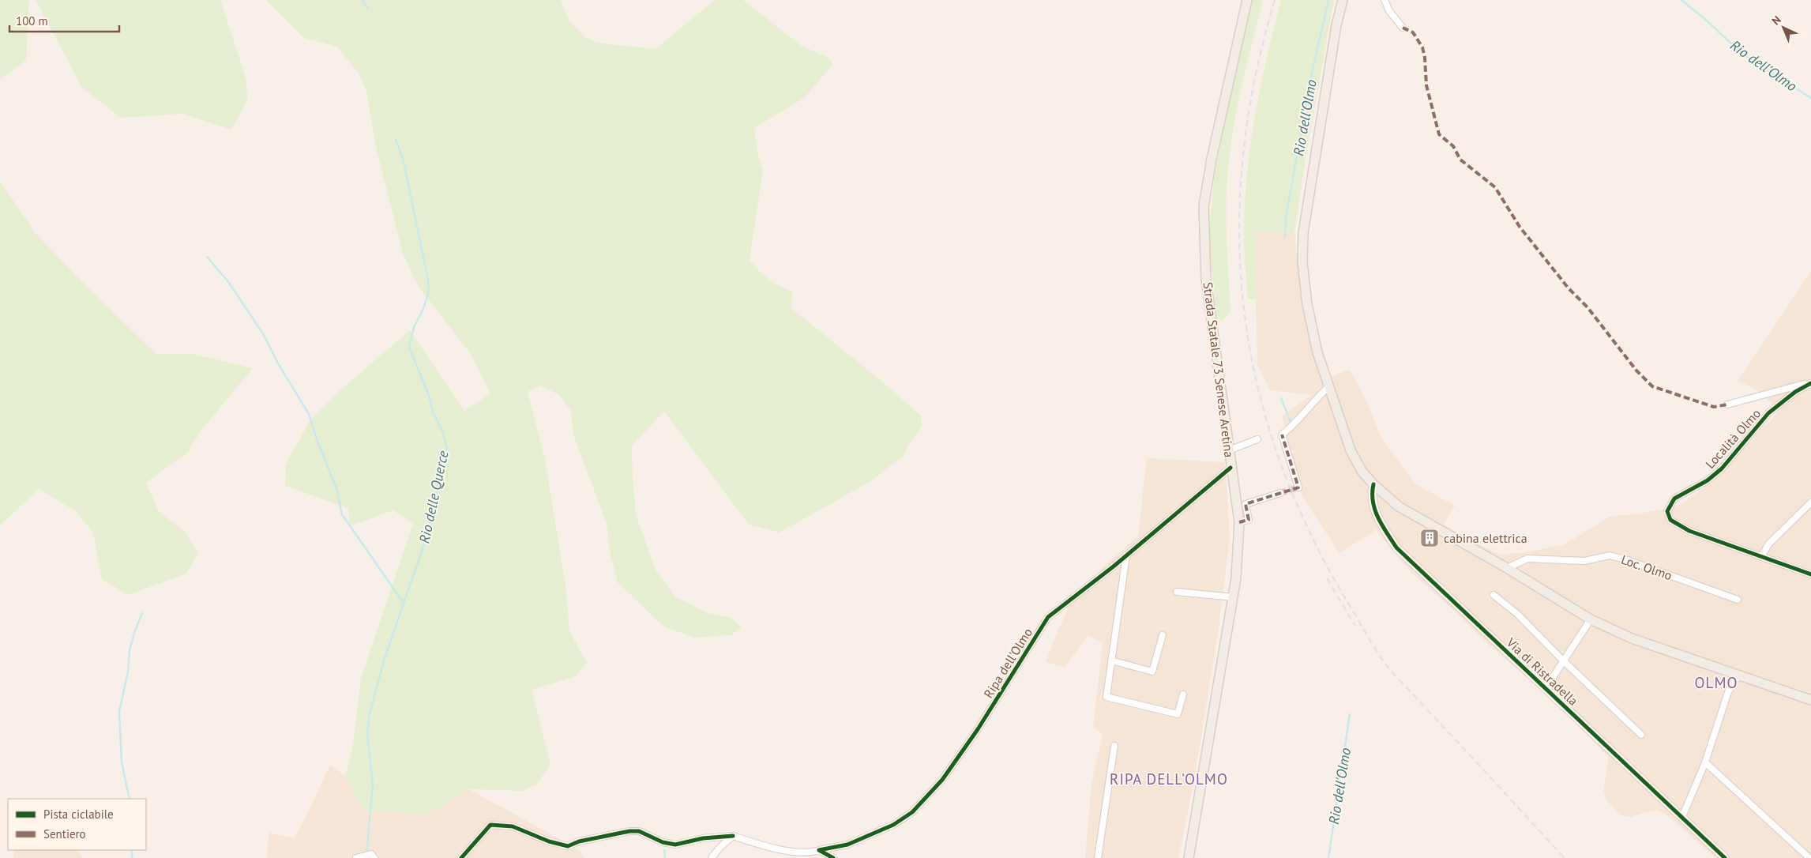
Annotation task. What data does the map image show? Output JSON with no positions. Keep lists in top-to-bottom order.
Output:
{
  "streets": {
    "main road": ["Strada Statale 73 Senese Aretina"],
    "street": [
      "Località Olmo",
      "Loc. Olmo",
      "Ripa dell'Olmo",
      "Via di Ristradella"
    ]
  },
  "crossings": [
    ["Strada Statale 73 Senese Aretina", "Ripa dell'Olmo"]
  ],
  "districts": ["OLMO", "RIPA DELL'OLMO"],
  "water": ["Rio dell'Olmo", "Rio delle Querce"],
  "places": {
    "building": ["cabina elettrica"]
  },
  "legend": ["Pista ciclabile", "Sentiero"],
  "scale_bar": "100 m",
  "north": "top left"
}
